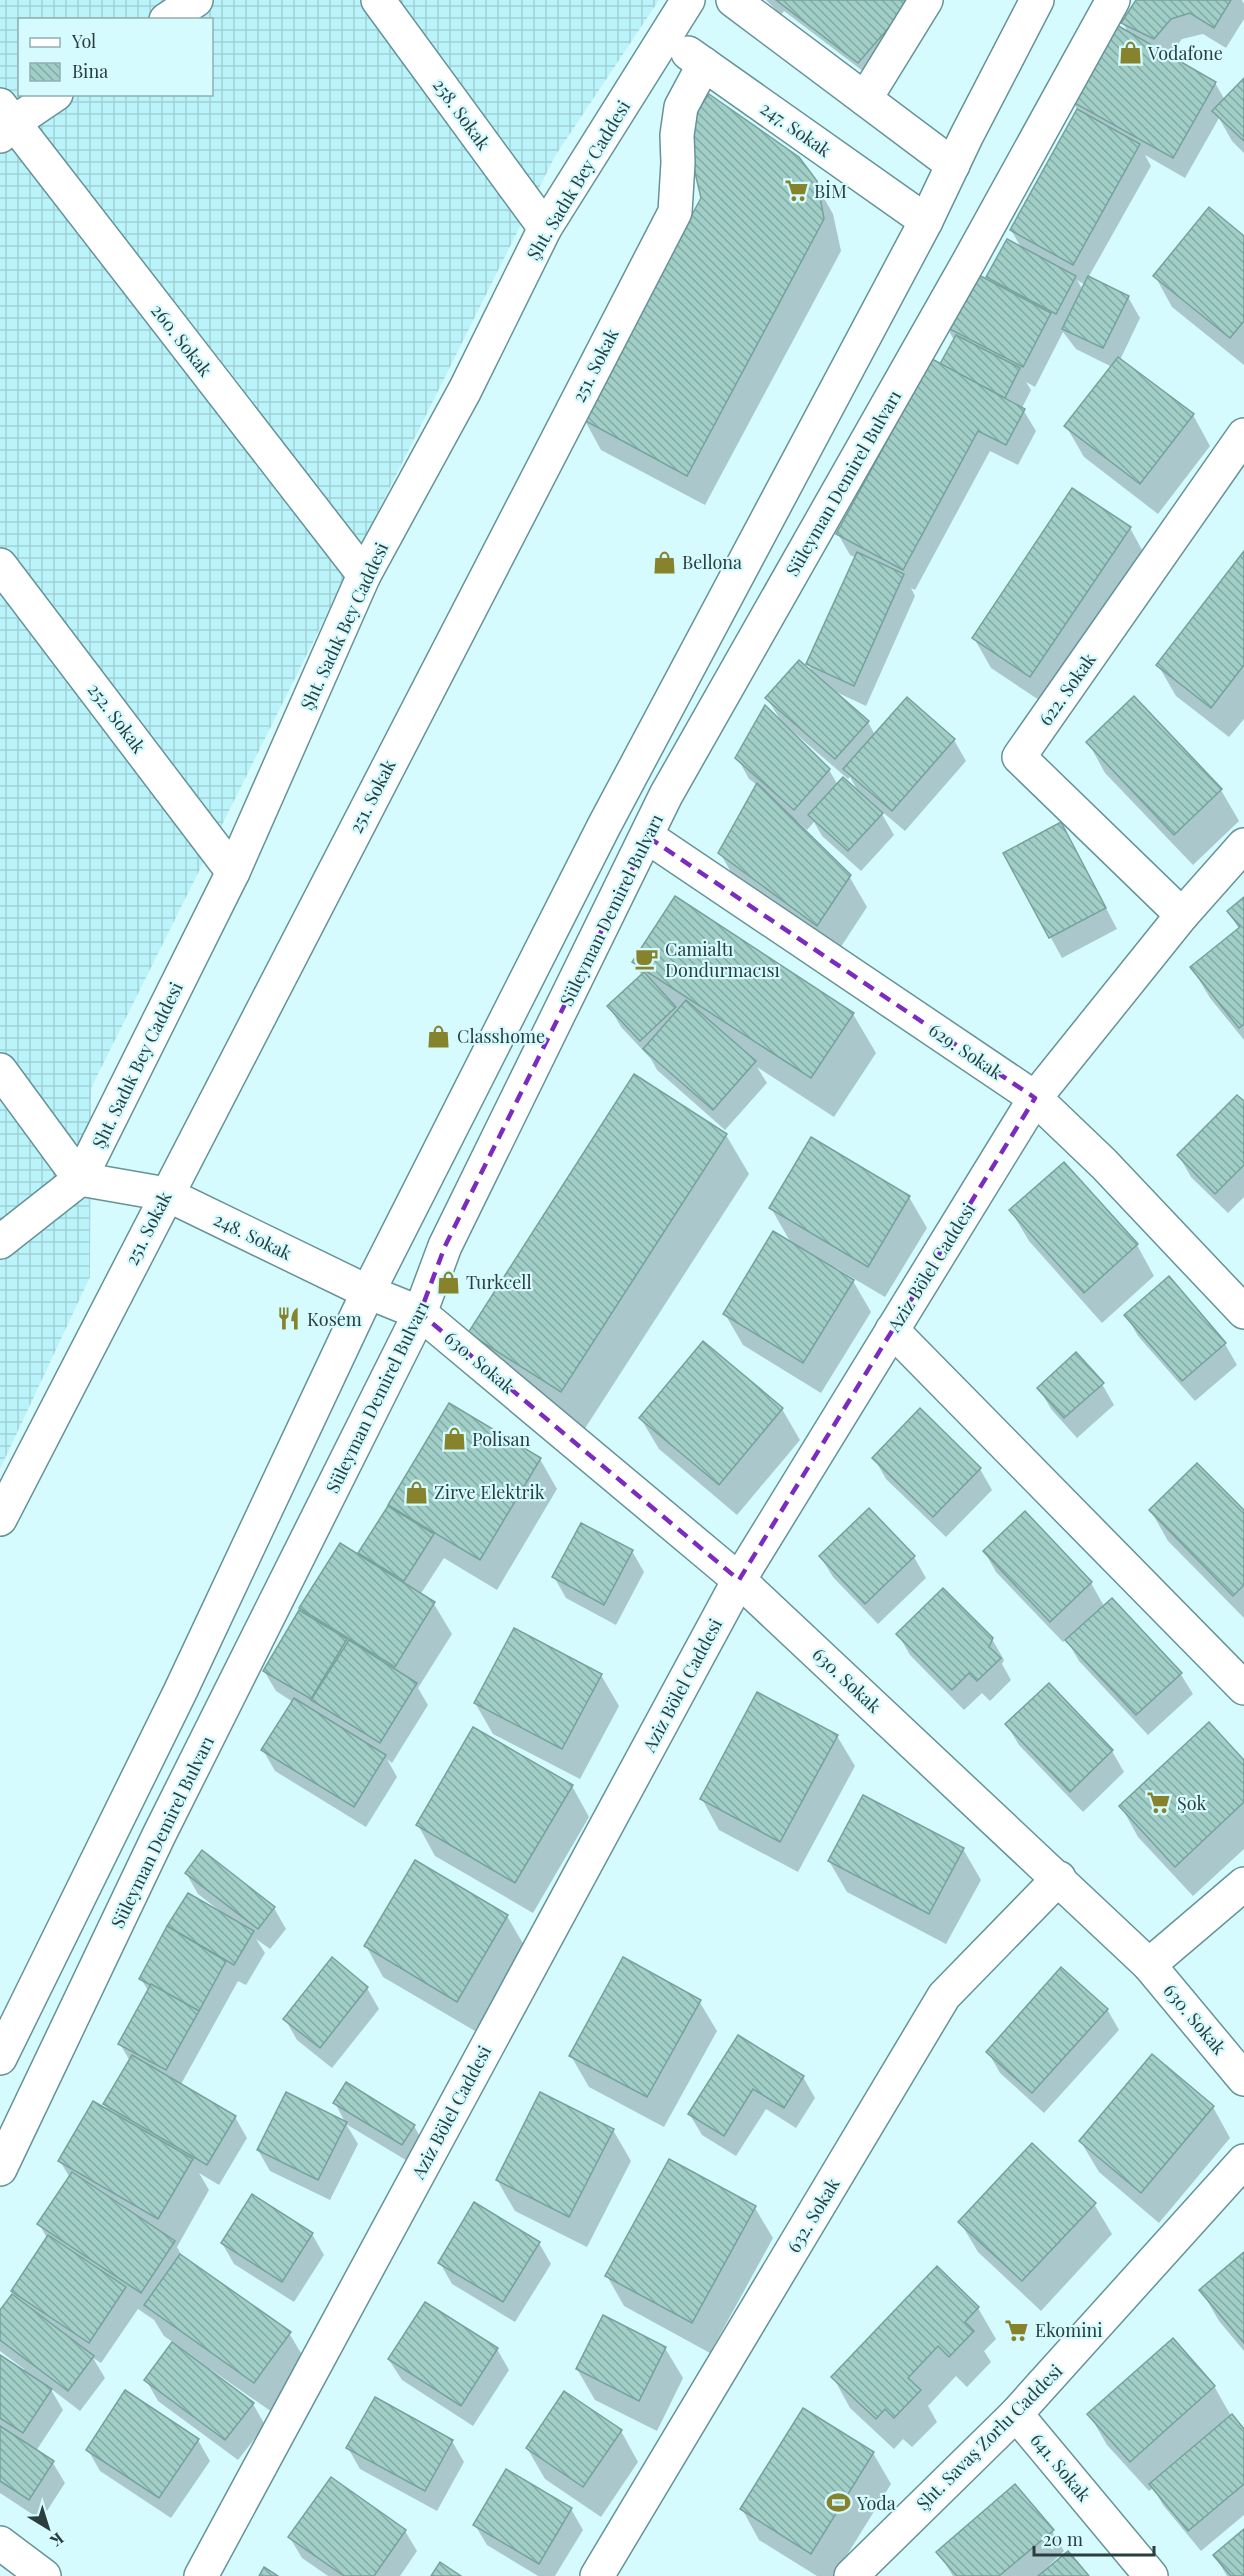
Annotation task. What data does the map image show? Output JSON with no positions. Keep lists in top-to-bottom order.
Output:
{
  "streets": {
    "street": [
      "258. Sokak",
      "247. Sokak",
      "Şht. Sadık Bey Caddesi",
      "260. Sokak",
      "251. Sokak",
      "Süleyman Demirel Bulvarı",
      "622. Sokak",
      "252. Sokak",
      "629. Sokak",
      "248. Sokak",
      "Aziz Bölel Caddesi",
      "630. Sokak",
      "632. Sokak",
      "Şht. Savaş Zorlu Caddesi",
      "641. Sokak"
    ]
  },
  "crossings": [
    ["258. Sokak", "Şht. Sadık Bey Caddesi"],
    ["247. Sokak", "Şht. Sadık Bey Caddesi"],
    ["247. Sokak", "251. Sokak"],
    ["Şht. Sadık Bey Caddesi", "260. Sokak"],
    ["Şht. Sadık Bey Caddesi", "252. Sokak"],
    ["Şht. Sadık Bey Caddesi", "248. Sokak"],
    ["251. Sokak", "248. Sokak"],
    ["Süleyman Demirel Bulvarı", "629. Sokak"],
    ["Süleyman Demirel Bulvarı", "248. Sokak"],
    ["Süleyman Demirel Bulvarı", "630. Sokak"],
    ["622. Sokak", "Aziz Bölel Caddesi"],
    ["629. Sokak", "Aziz Bölel Caddesi"],
    ["248. Sokak", "630. Sokak"],
    ["Aziz Bölel Caddesi", "630. Sokak"],
    ["630. Sokak", "632. Sokak"],
    ["Şht. Savaş Zorlu Caddesi", "641. Sokak"]
  ],
  "places": {
    "shop": [
      "Vodafone",
      "Bellona",
      "Classhome",
      "Turkcell",
      "Polisan",
      "Zirve Elektrik"
    ],
    "supermarket": ["BİM", "Şok", "Ekomini"],
    "cafe": ["Camialtı Dondurmacısı"],
    "restaurant": ["Kosem"],
    "sports": ["Yoda"]
  },
  "legend": ["Yol", "Bina"],
  "scale_bar": "20 m",
  "north": "bottom right"
}
